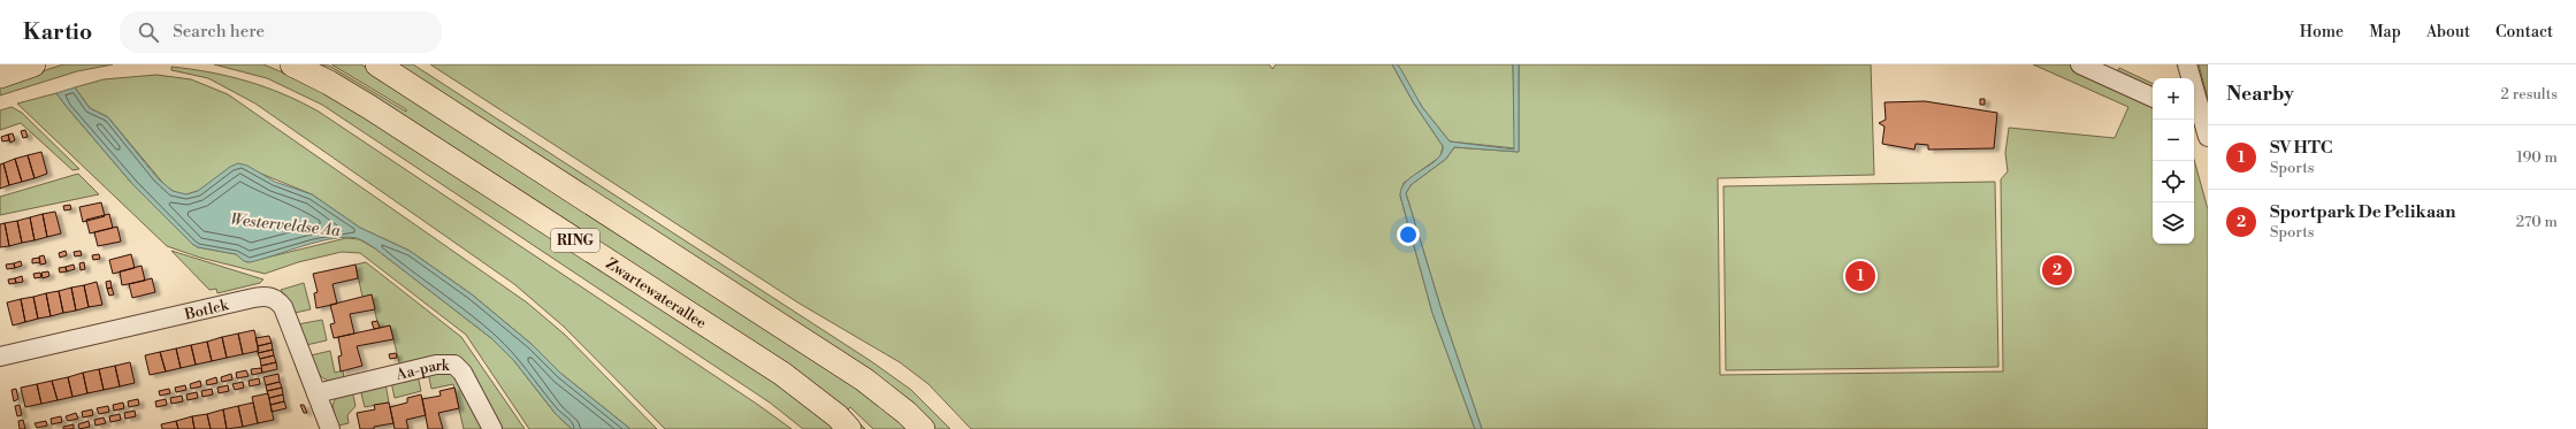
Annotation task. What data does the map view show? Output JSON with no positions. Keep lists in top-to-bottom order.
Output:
{
  "streets": {
    "main road": ["RING", "Zwartewaterallee"],
    "street": ["Botlek", "Aa-park"]
  },
  "crossings": [
    ["Botlek", "Aa-park"]
  ],
  "water": ["Westerveldse Aa"],
  "page": {
    "header": "Kartio",
    "search": "Search here",
    "nav": [
      "Home",
      "Map",
      "About",
      "Contact"
    ],
    "heading": ["Nearby", "2 results"],
    "map_buttons": ["+", "−"],
    "list": [
      {
        "mark": "1",
        "name": "SV HTC",
        "note": "Sports",
        "value": "190 m"
      },
      {
        "mark": "2",
        "name": "Sportpark De Pelikaan",
        "note": "Sports",
        "value": "270 m"
      }
    ],
    "pins": ["2", "1"]
  }
}
